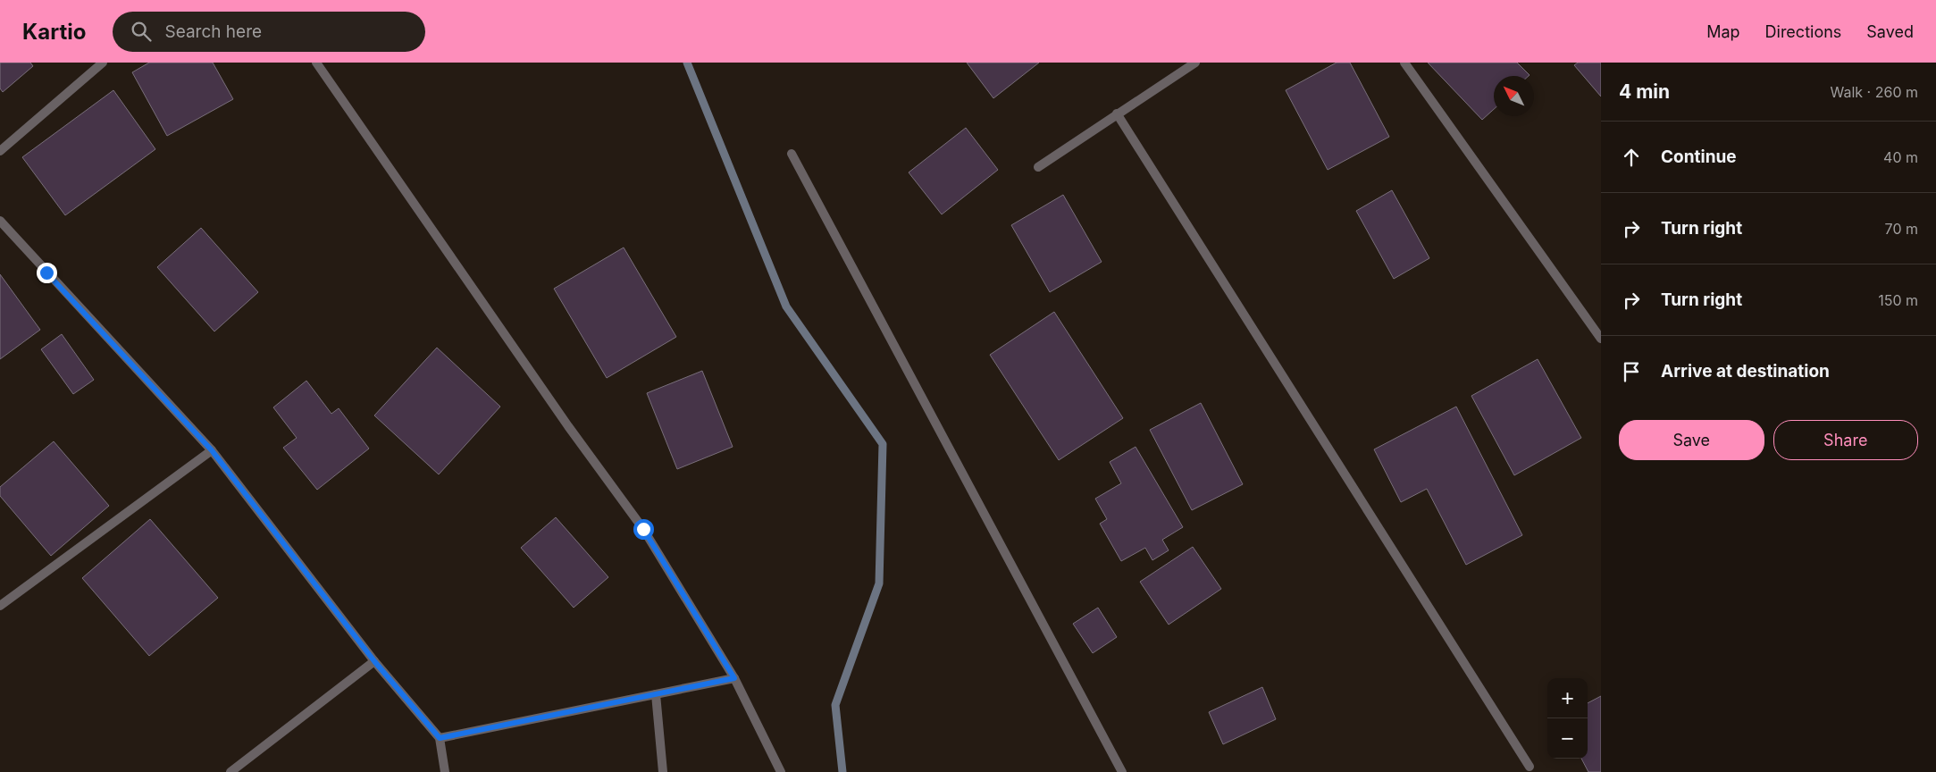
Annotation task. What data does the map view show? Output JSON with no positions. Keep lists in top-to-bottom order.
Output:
{
  "north": "top left",
  "page": {
    "header": "Kartio",
    "search": "Search here",
    "nav": ["Map", "Directions", "Saved"],
    "heading": ["4 min", "Walk · 260 m"],
    "list": [
      ["Continue", "40 m"],
      ["Turn right", "70 m"],
      ["Turn right", "150 m"],
      "Arrive at destination"
    ],
    "buttons": ["Save", "Share"],
    "map_buttons": ["+", "−"]
  }
}
